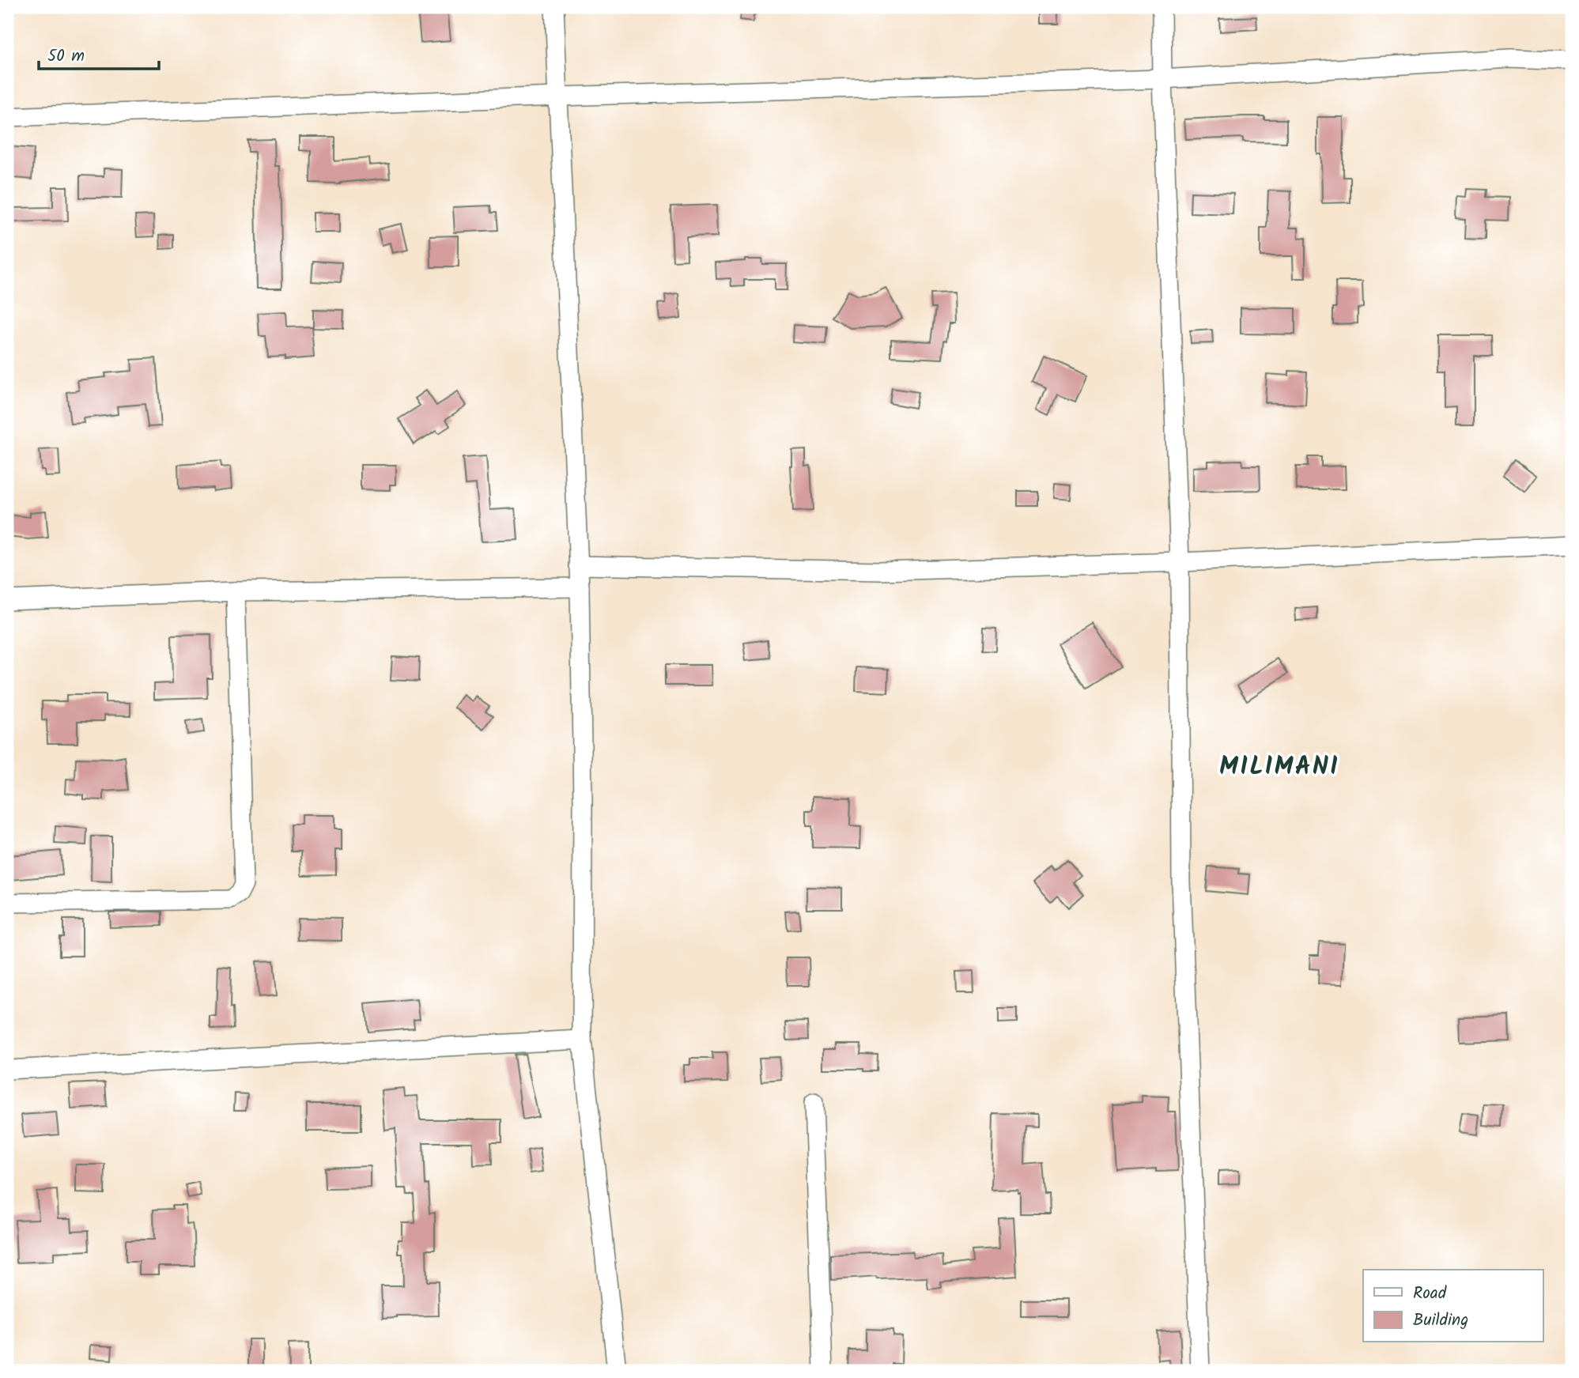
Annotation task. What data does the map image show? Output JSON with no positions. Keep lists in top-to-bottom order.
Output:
{
  "districts": ["MILIMANI"],
  "legend": ["Road", "Building"],
  "scale_bar": "50 m"
}
